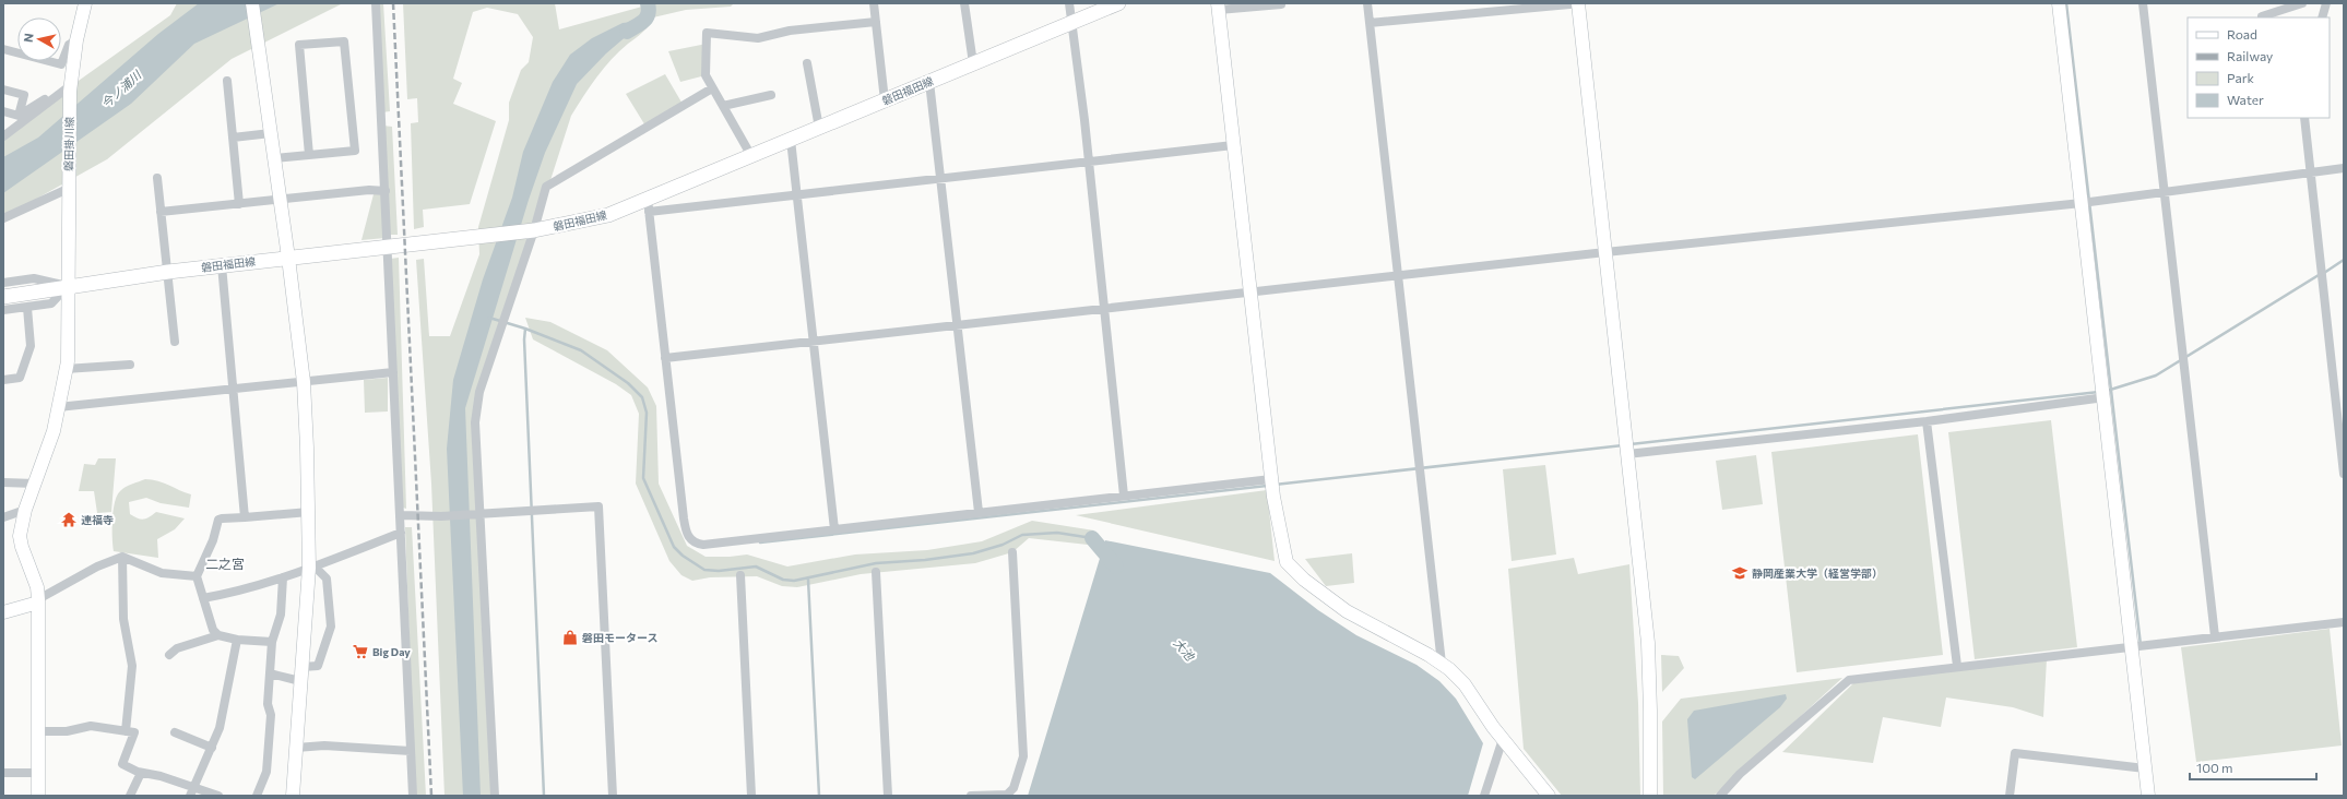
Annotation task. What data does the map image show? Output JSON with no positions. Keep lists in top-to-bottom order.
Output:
{
  "streets": {
    "main road": ["磐田福田線"],
    "street": ["磐田掛川線"]
  },
  "crossings": [
    ["磐田福田線", "磐田掛川線"]
  ],
  "districts": ["二之宮"],
  "water": ["今ノ浦川", "大池"],
  "places": {
    "temple": ["連福寺"],
    "school or university": ["静岡産業大学（経営学部）"],
    "shop": ["磐田モータース"],
    "supermarket": ["Big Day"]
  },
  "legend": [
    "Road",
    "Railway",
    "Park",
    "Water"
  ],
  "scale_bar": "100 m",
  "north": "left"
}
